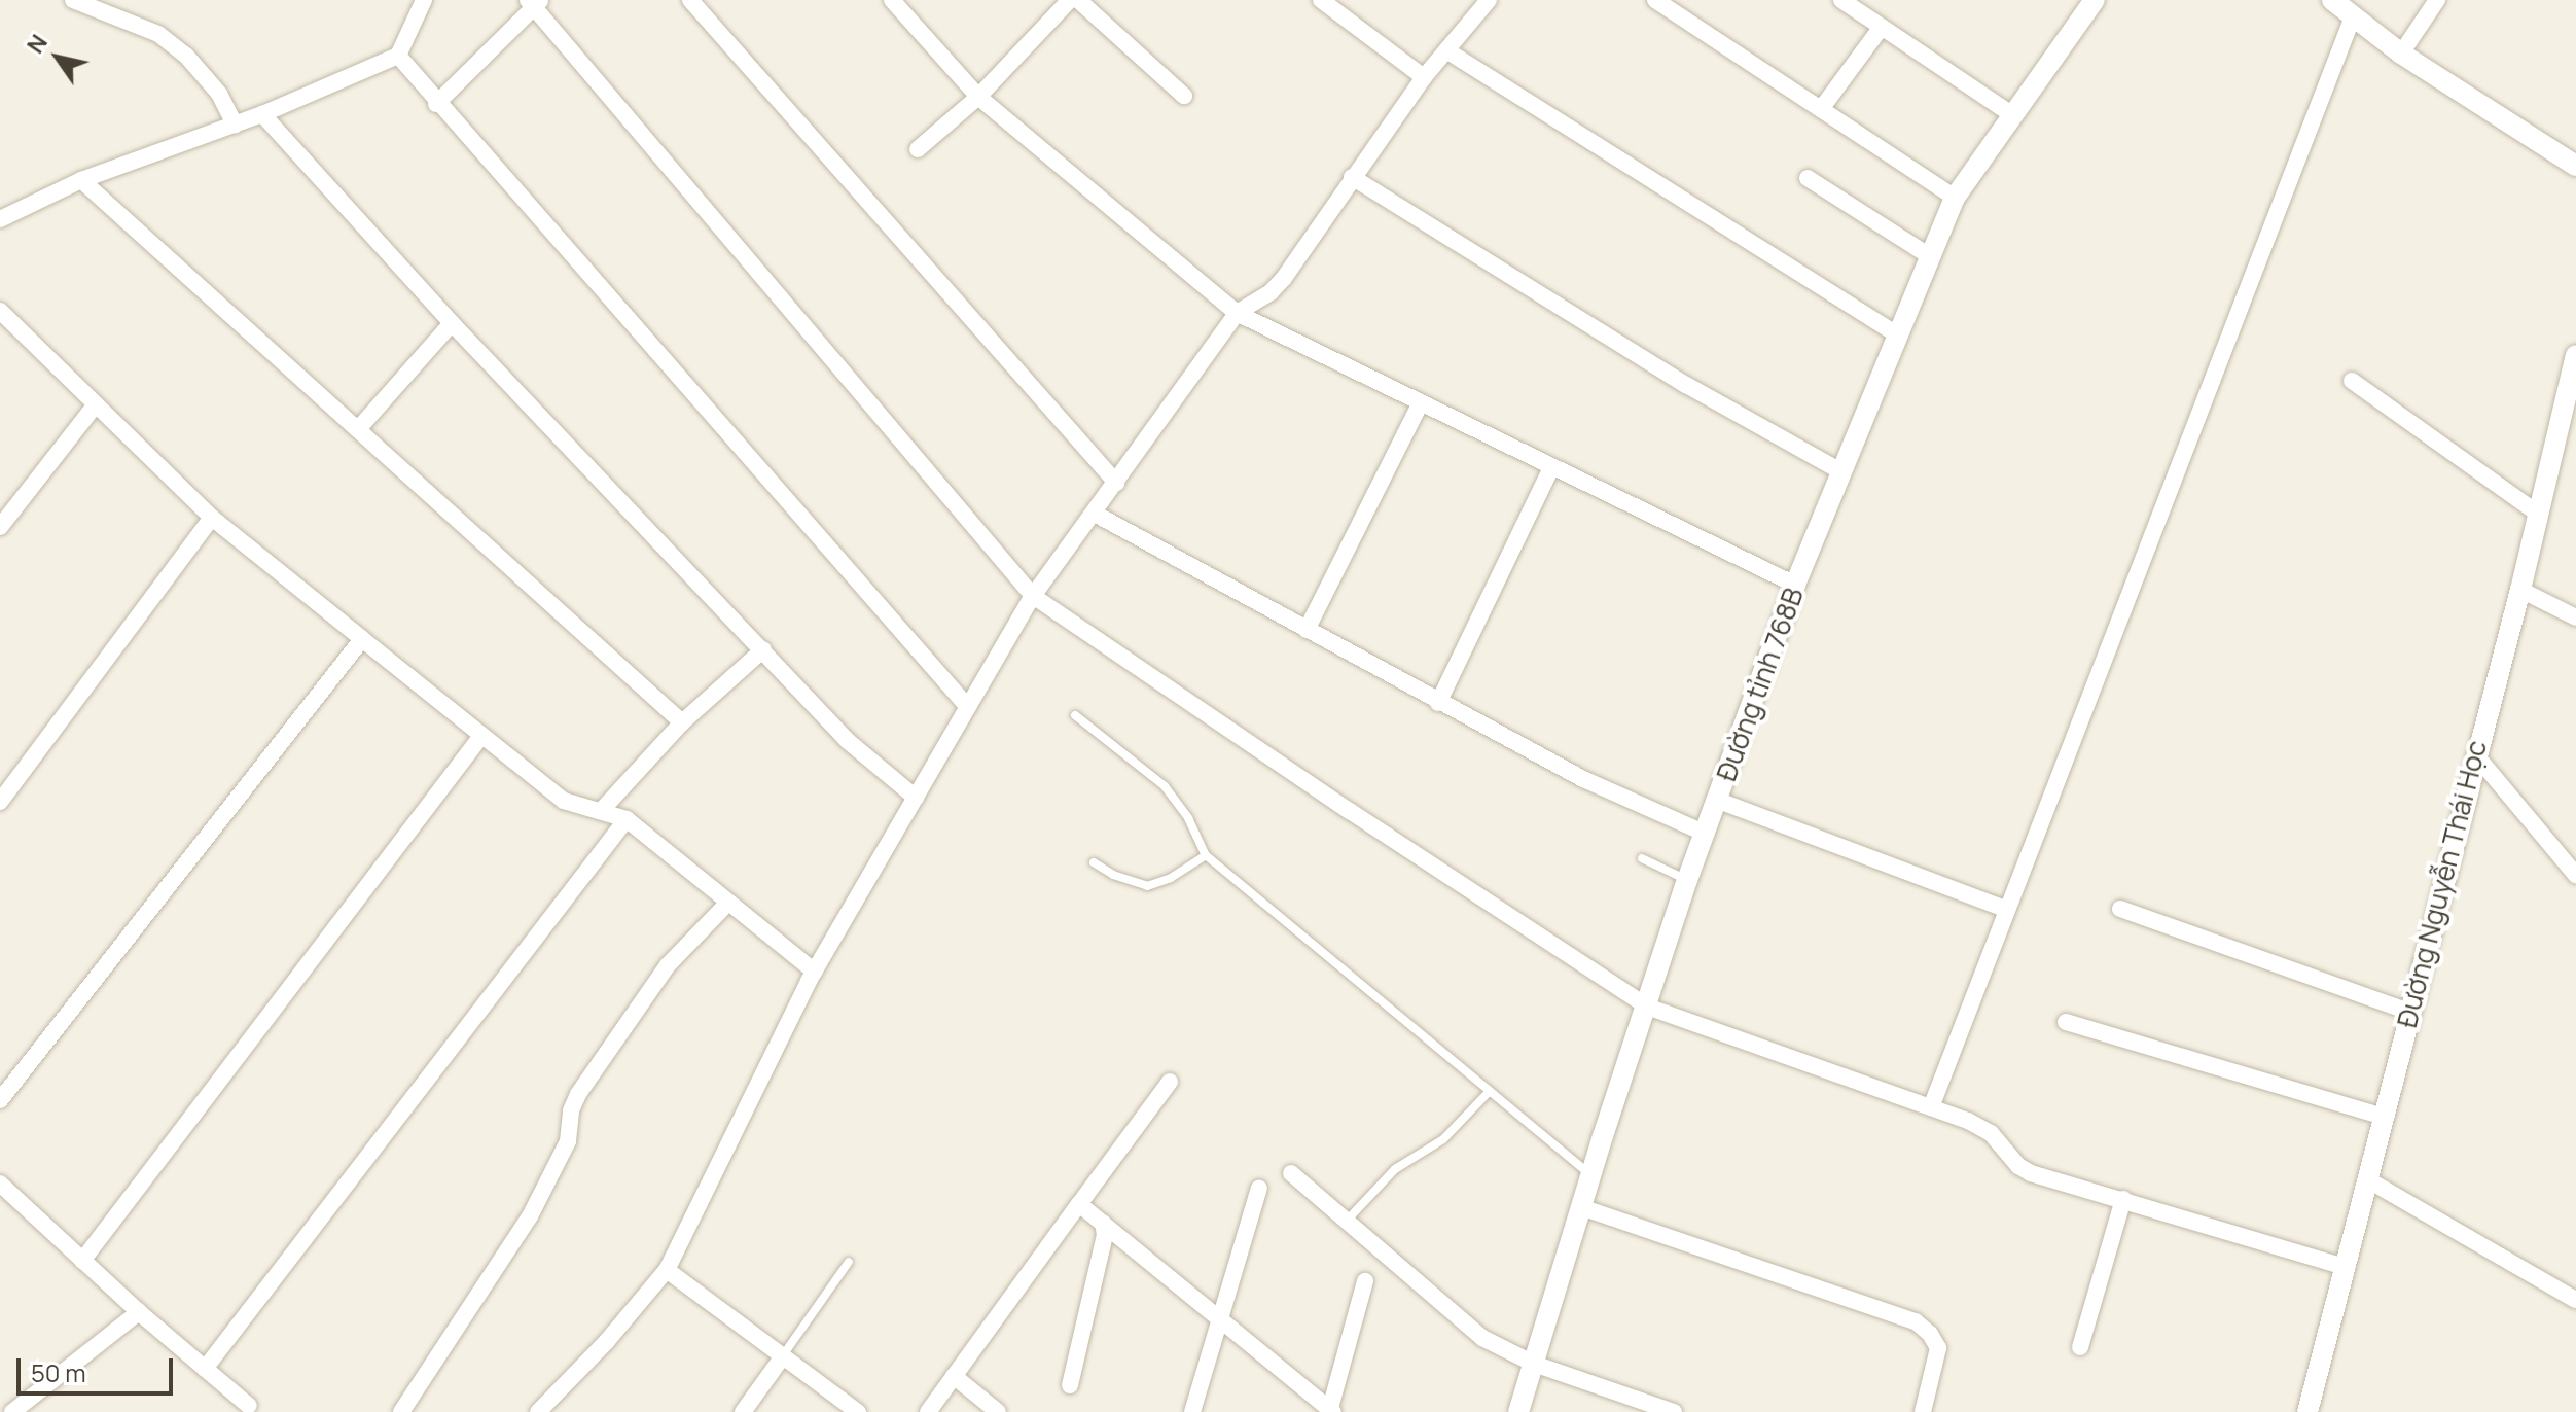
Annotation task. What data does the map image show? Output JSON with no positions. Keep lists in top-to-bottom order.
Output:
{
  "streets": {
    "street": ["Đường tỉnh 768B", "Đường Nguyễn Thái Học"]
  },
  "scale_bar": "50 m",
  "north": "top left"
}
